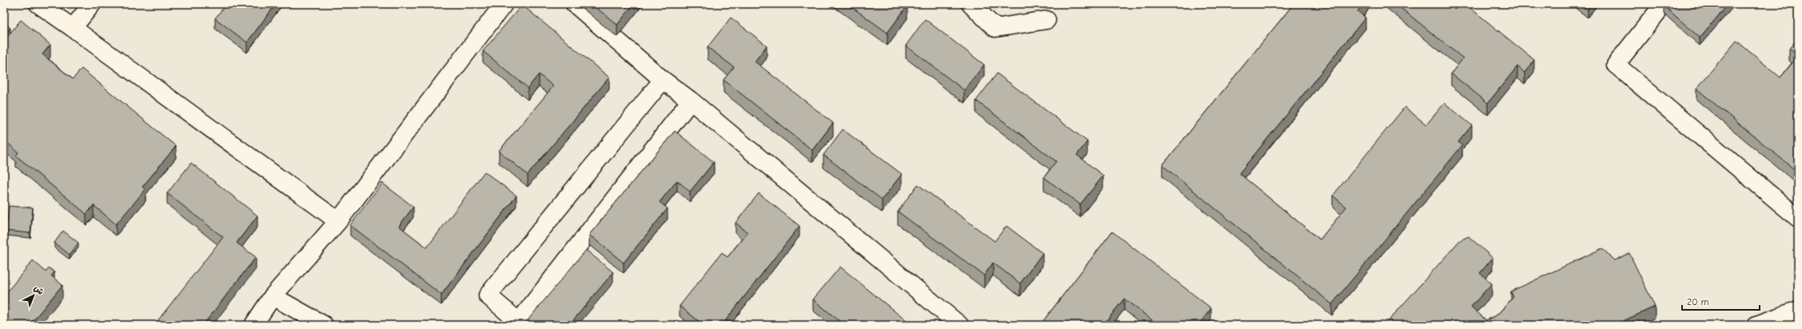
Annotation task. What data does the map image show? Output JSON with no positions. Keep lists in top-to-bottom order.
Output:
{
  "scale_bar": "20 m",
  "north": "top right"
}
